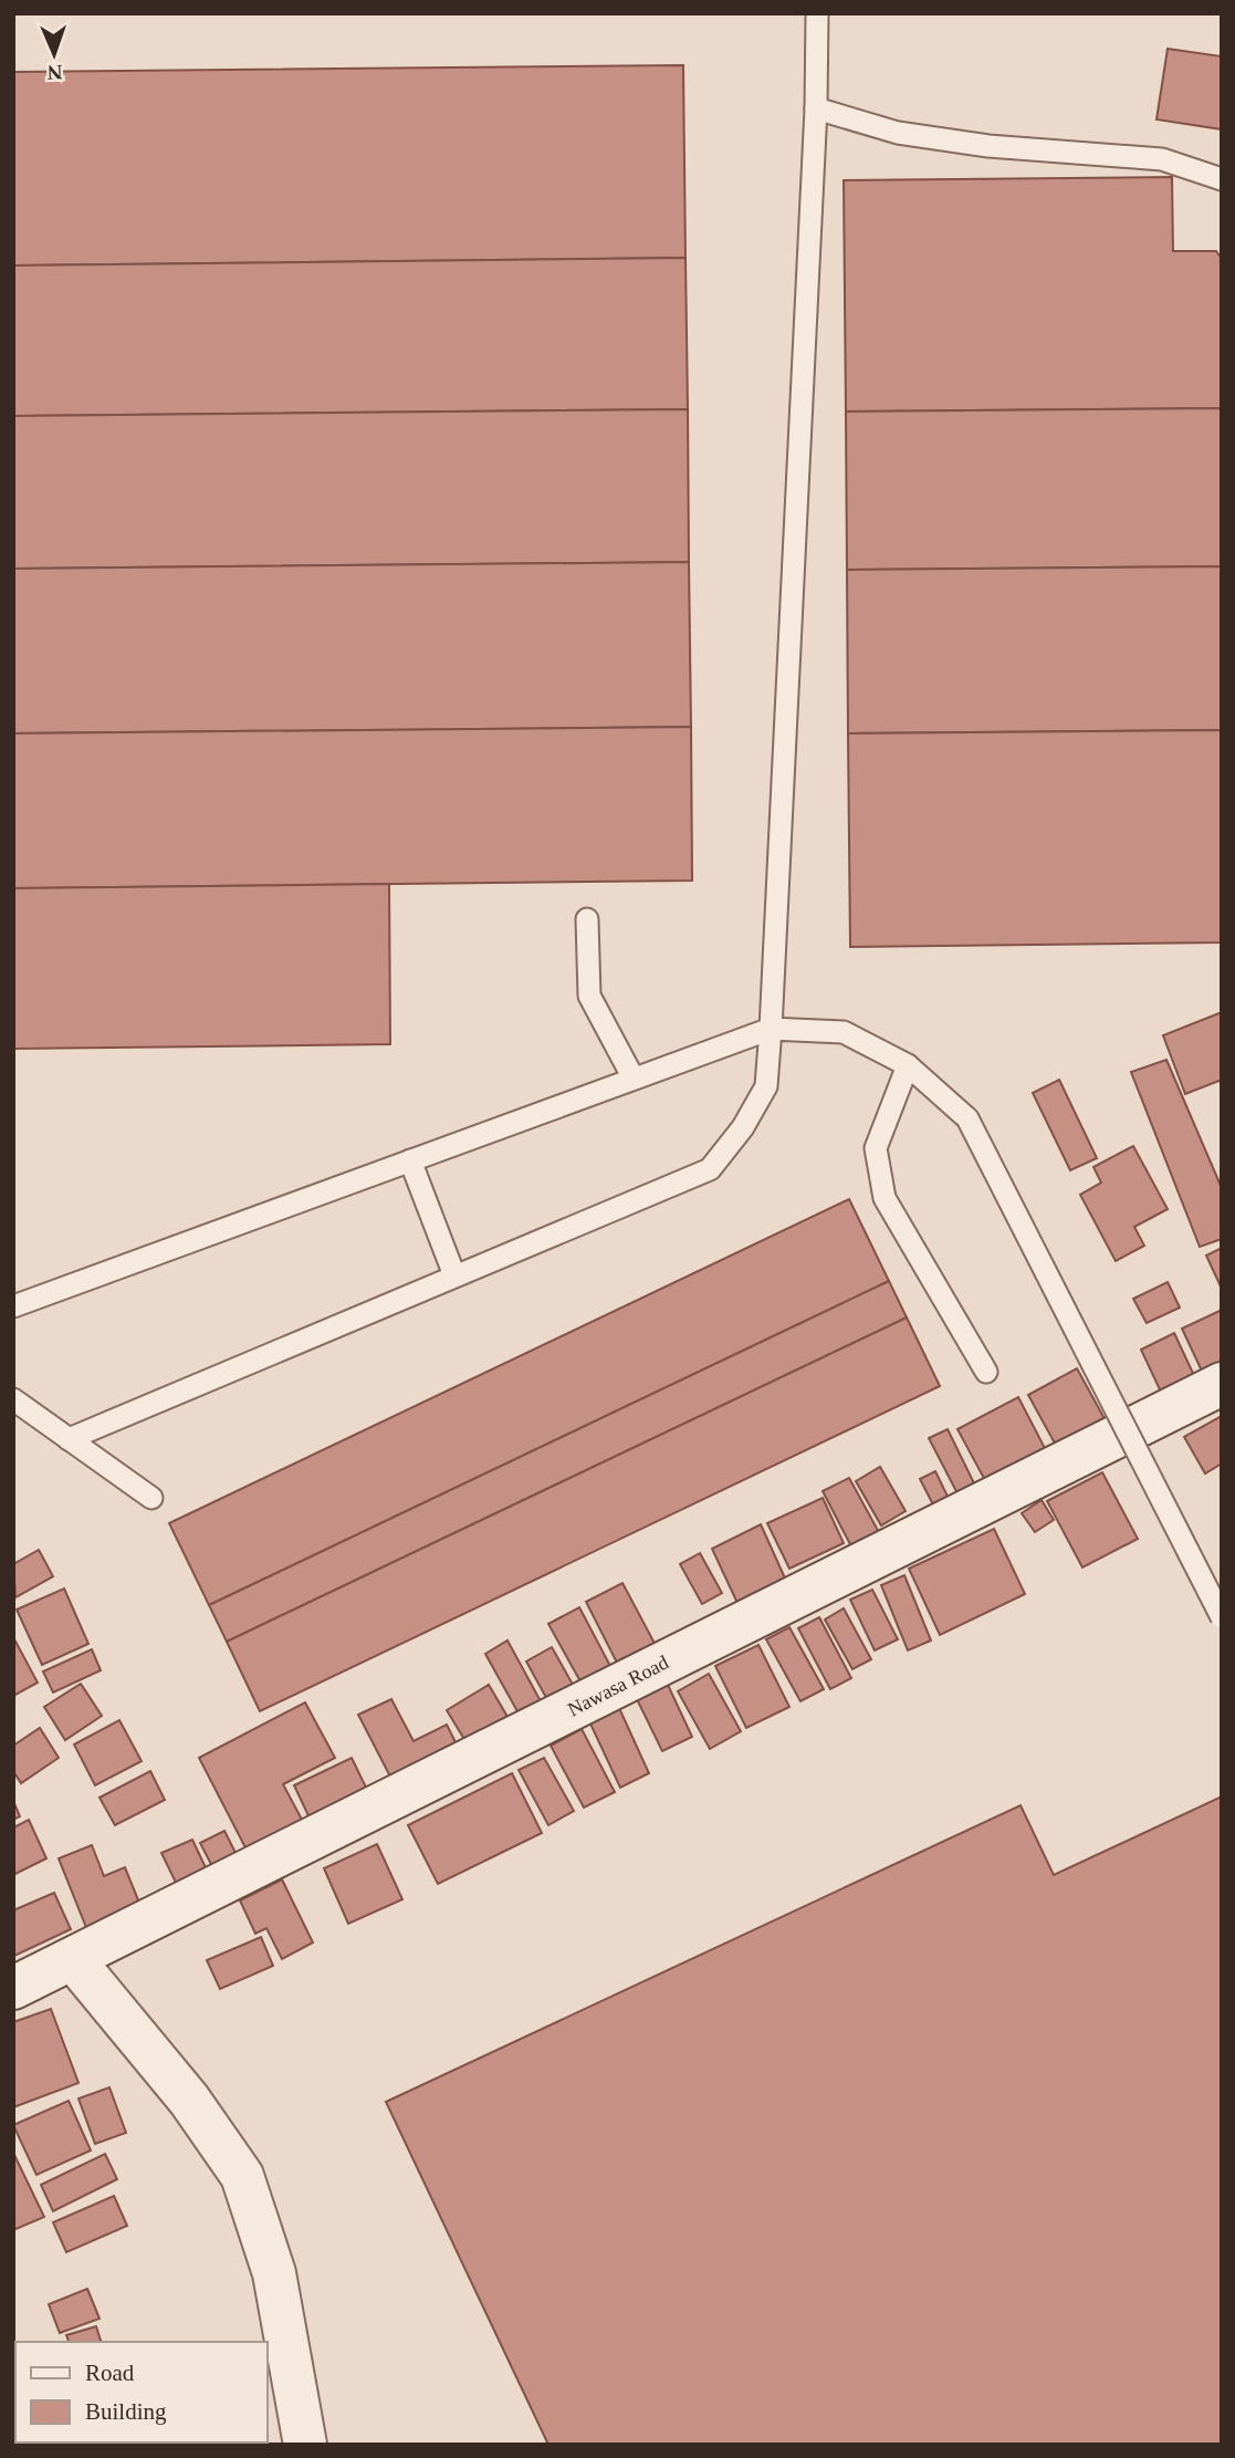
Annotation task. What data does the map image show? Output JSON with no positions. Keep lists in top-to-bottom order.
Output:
{
  "streets": {
    "street": ["Nawasa Road"]
  },
  "legend": ["Road", "Building"],
  "north": "bottom"
}
